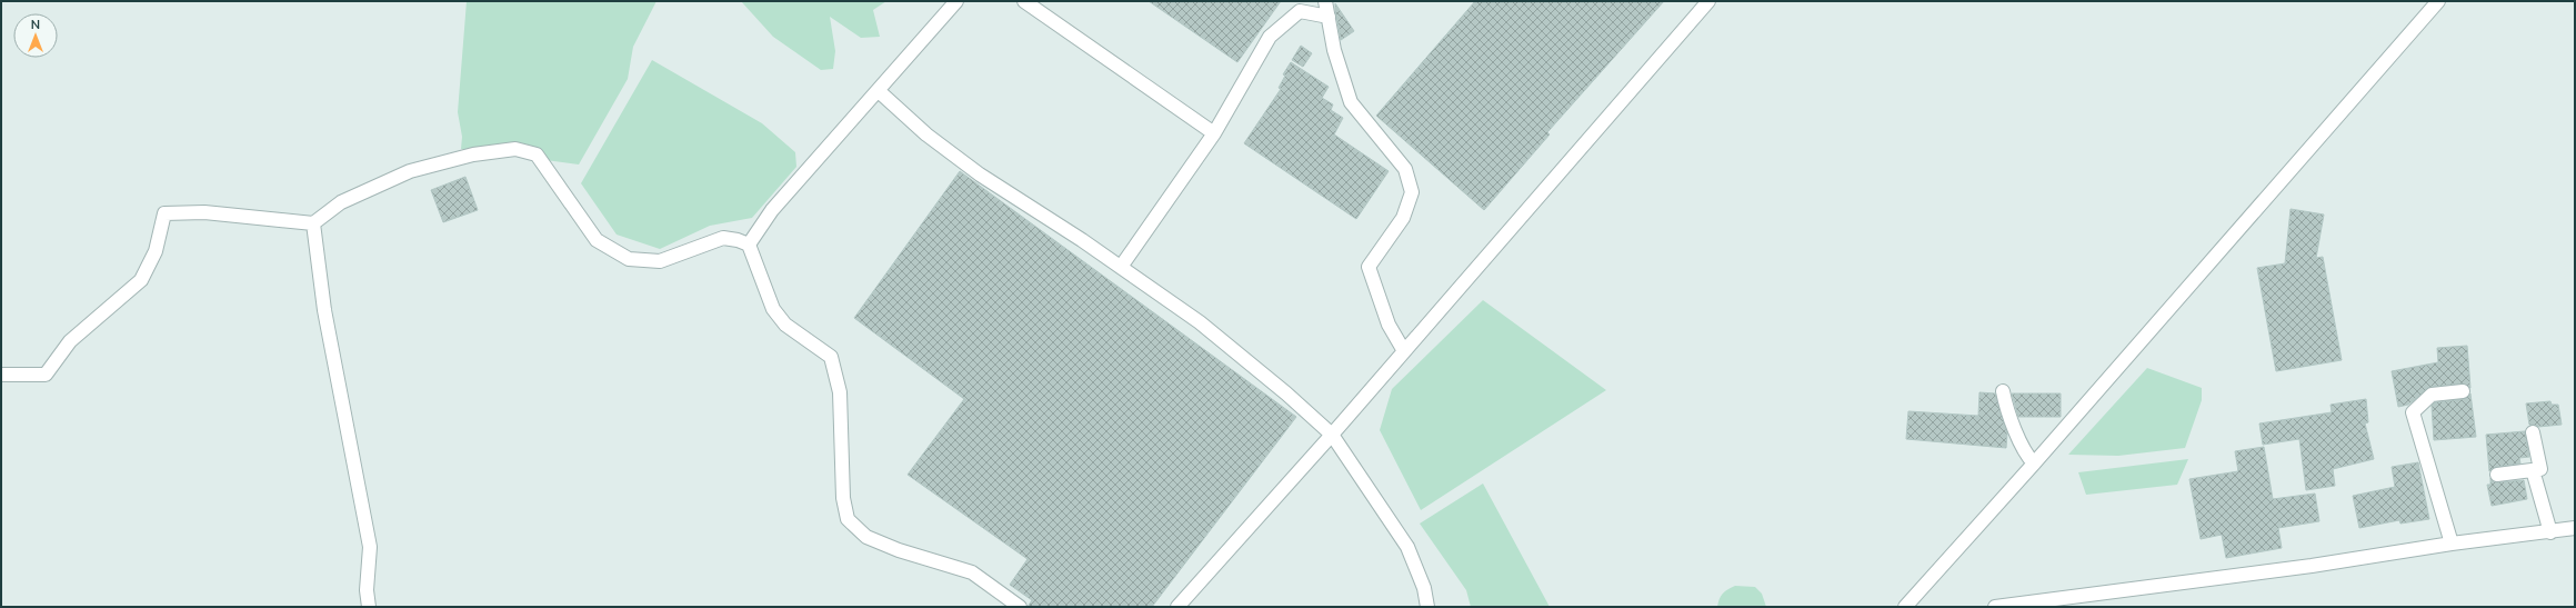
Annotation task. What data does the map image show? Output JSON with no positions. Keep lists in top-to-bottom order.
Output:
{
  "north": "top"
}
